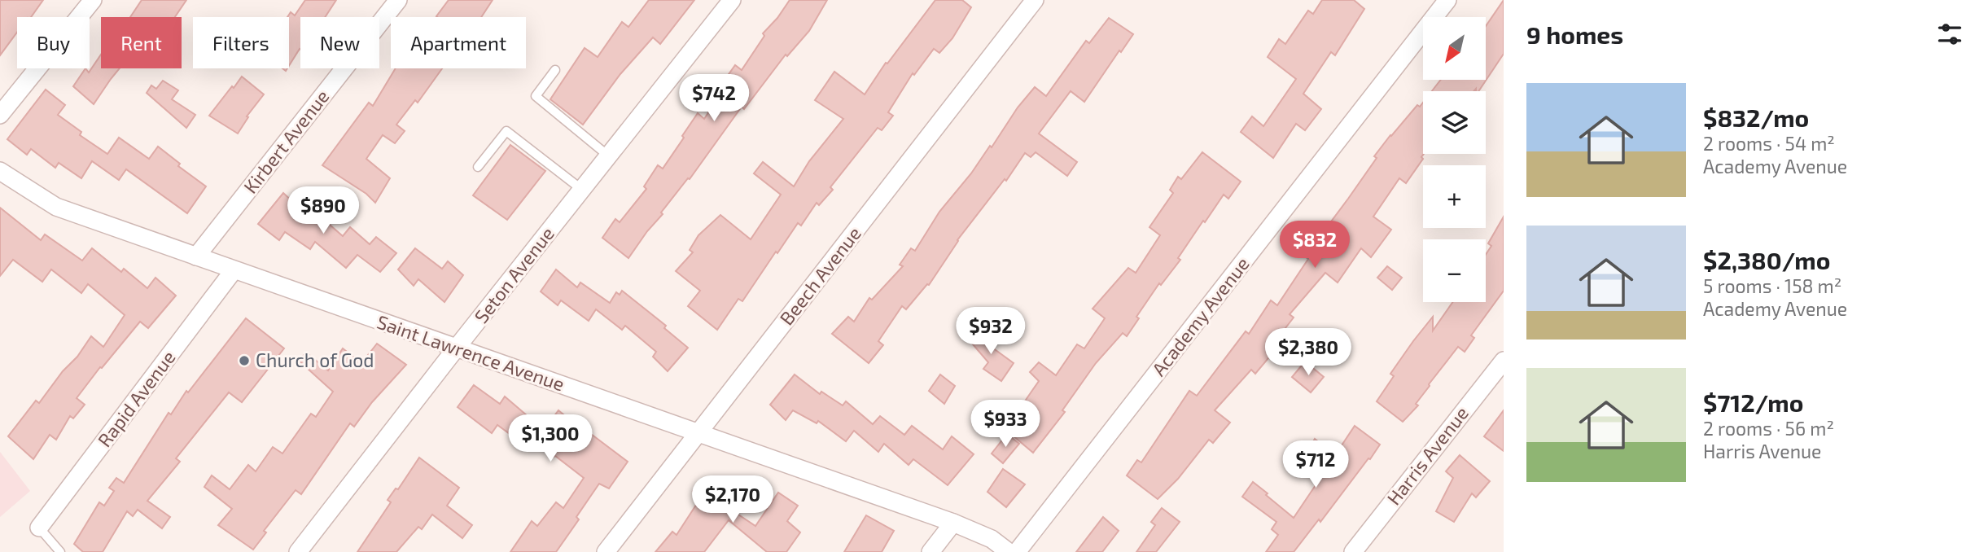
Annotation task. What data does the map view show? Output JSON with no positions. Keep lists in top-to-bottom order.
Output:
{
  "streets": {
    "street": [
      "Kirbert Avenue",
      "Seton Avenue",
      "Beech Avenue",
      "Academy Avenue",
      "Saint Lawrence Avenue",
      "Rapid Avenue",
      "Harris Avenue"
    ]
  },
  "crossings": [
    ["Kirbert Avenue", "Saint Lawrence Avenue"],
    ["Seton Avenue", "Saint Lawrence Avenue"],
    ["Beech Avenue", "Saint Lawrence Avenue"],
    ["Saint Lawrence Avenue", "Rapid Avenue"]
  ],
  "places": ["Church of God"],
  "north": "bottom left",
  "page": {
    "heading": "9 homes",
    "map_buttons": ["+", "−"],
    "chip": [
      "Buy",
      "Rent",
      "Filters",
      "New",
      "Apartment"
    ],
    "list": [
      {
        "name": "$832/mo",
        "note": "2 rooms · 54 m² · Academy Avenue"
      },
      {
        "name": "$2,380/mo",
        "note": "5 rooms · 158 m² · Academy Avenue"
      },
      {
        "name": "$712/mo",
        "note": "2 rooms · 56 m² · Harris Avenue"
      }
    ],
    "price": [
      "$742",
      "$890",
      "$832",
      "$932",
      "$2,380",
      "$933",
      "$1,300",
      "$712",
      "$2,170"
    ]
  }
}
